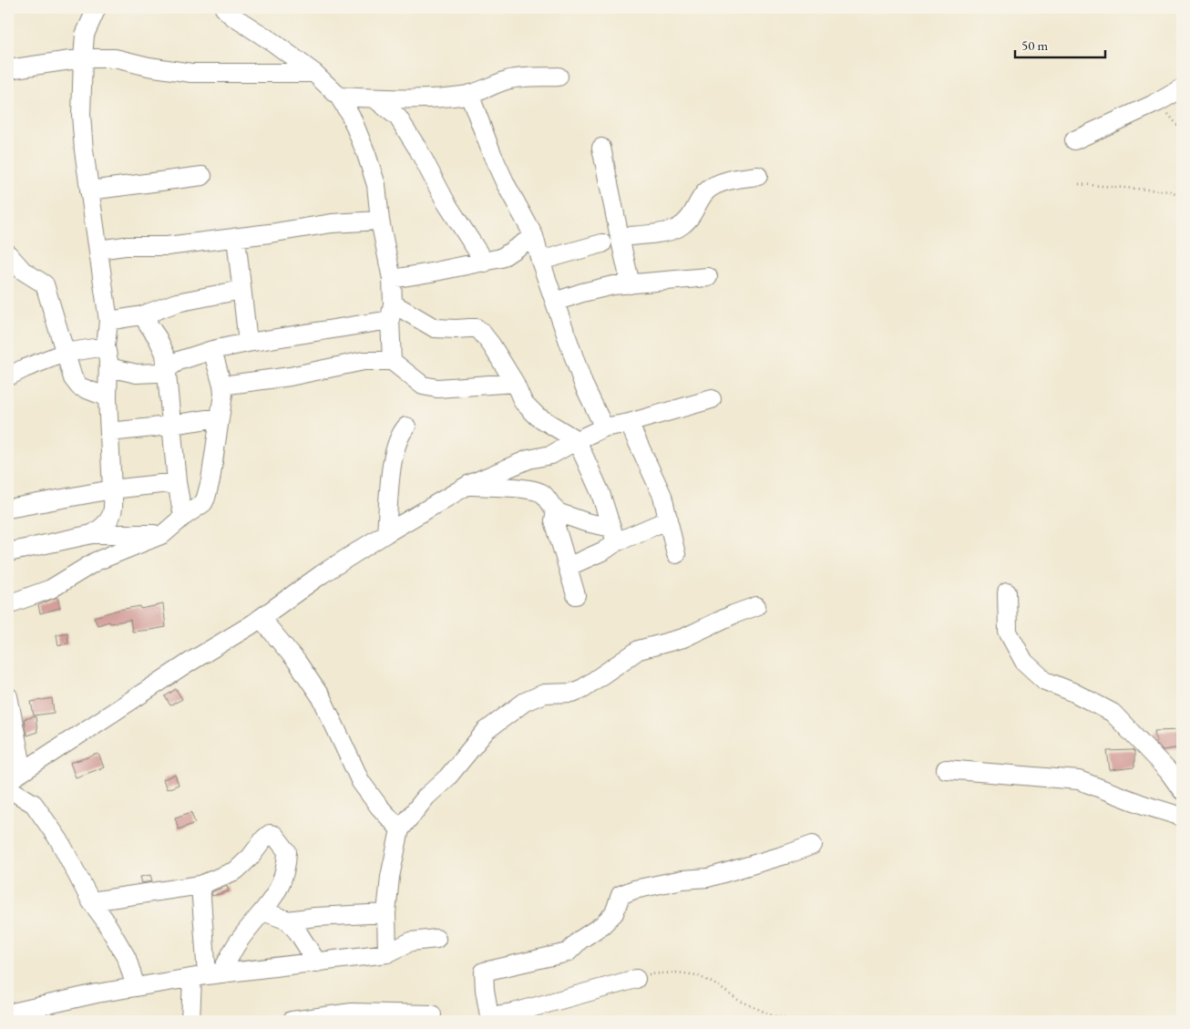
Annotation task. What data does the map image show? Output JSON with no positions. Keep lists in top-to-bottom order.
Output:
{
  "scale_bar": "50 m"
}
